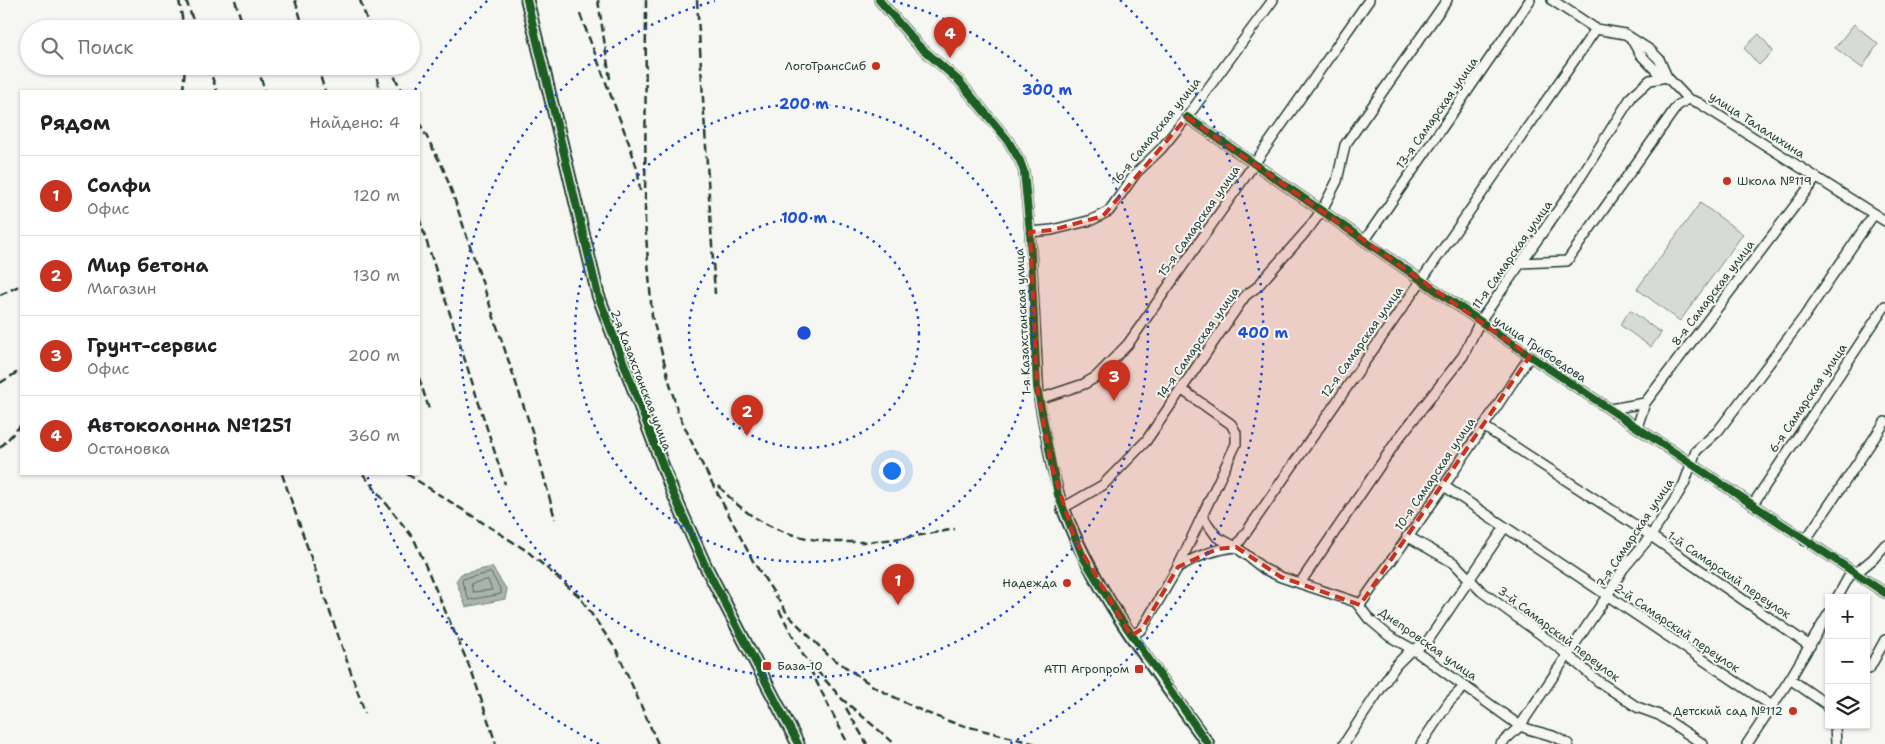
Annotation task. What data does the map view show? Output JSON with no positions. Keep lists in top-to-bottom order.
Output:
{
  "streets": {
    "street": [
      "13-я Самарская улица",
      "улица Талалихина",
      "16-я Самарская улица",
      "15-я Самарская улица",
      "11-я Самарская улица",
      "8-я Самарская улица",
      "1-я Казахстанская улица",
      "12-я Самарская улица",
      "14-я Самарская улица",
      "улица Грибоедова",
      "2-я Казахстанская улица",
      "6-я Самарская улица",
      "10-я Самарская улица",
      "7-я Самарская улица",
      "1-й Самарский переулок",
      "2-й Самарский переулок",
      "3-й Самарский переулок",
      "Днепровская улица"
    ]
  },
  "crossings": [
    ["13-я Самарская улица", "улица Грибоедова"],
    ["улица Талалихина", "11-я Самарская улица"],
    ["улица Талалихина", "8-я Самарская улица"],
    ["улица Талалихина", "12-я Самарская улица"],
    ["улица Талалихина", "7-я Самарская улица"],
    ["16-я Самарская улица", "1-я Казахстанская улица"],
    ["16-я Самарская улица", "улица Грибоедова"],
    ["15-я Самарская улица", "1-я Казахстанская улица"],
    ["15-я Самарская улица", "улица Грибоедова"],
    ["11-я Самарская улица", "улица Грибоедова"],
    ["11-я Самарская улица", "Днепровская улица"],
    ["8-я Самарская улица", "улица Грибоедова"],
    ["1-я Казахстанская улица", "14-я Самарская улица"],
    ["12-я Самарская улица", "улица Грибоедова"],
    ["12-я Самарская улица", "Днепровская улица"],
    ["14-я Самарская улица", "улица Грибоедова"],
    ["улица Грибоедова", "6-я Самарская улица"],
    ["улица Грибоедова", "10-я Самарская улица"],
    ["улица Грибоедова", "7-я Самарская улица"],
    ["10-я Самарская улица", "1-й Самарский переулок"],
    ["10-я Самарская улица", "2-й Самарский переулок"],
    ["10-я Самарская улица", "3-й Самарский переулок"],
    ["10-я Самарская улица", "Днепровская улица"],
    ["7-я Самарская улица", "1-й Самарский переулок"],
    ["7-я Самарская улица", "2-й Самарский переулок"],
    ["7-я Самарская улица", "3-й Самарский переулок"],
    ["7-я Самарская улица", "Днепровская улица"]
  ],
  "places": {
    "other": [
      "ЛогоТрансСиб",
      "Школа №119",
      "Надежда",
      "Детский сад №112"
    ],
    "transit": ["База-10", "АТП Агропром"]
  },
  "page": {
    "pins": [
      "4",
      "3",
      "2",
      "1"
    ],
    "search": "Поиск",
    "heading": ["Рядом", "Найдено: 4"],
    "list": [
      {
        "mark": "1",
        "name": "Солфи",
        "note": "Офис",
        "value": "120 m"
      },
      {
        "mark": "2",
        "name": "Мир бетона",
        "note": "Магазин",
        "value": "130 m"
      },
      {
        "mark": "3",
        "name": "Грунт-сервис",
        "note": "Офис",
        "value": "200 m"
      },
      {
        "mark": "4",
        "name": "Автоколонна №1251",
        "note": "Остановка",
        "value": "360 m"
      }
    ],
    "map_buttons": ["+", "−"]
  },
  "rings": [
    "300 m",
    "200 m",
    "100 m",
    "400 m"
  ]
}
